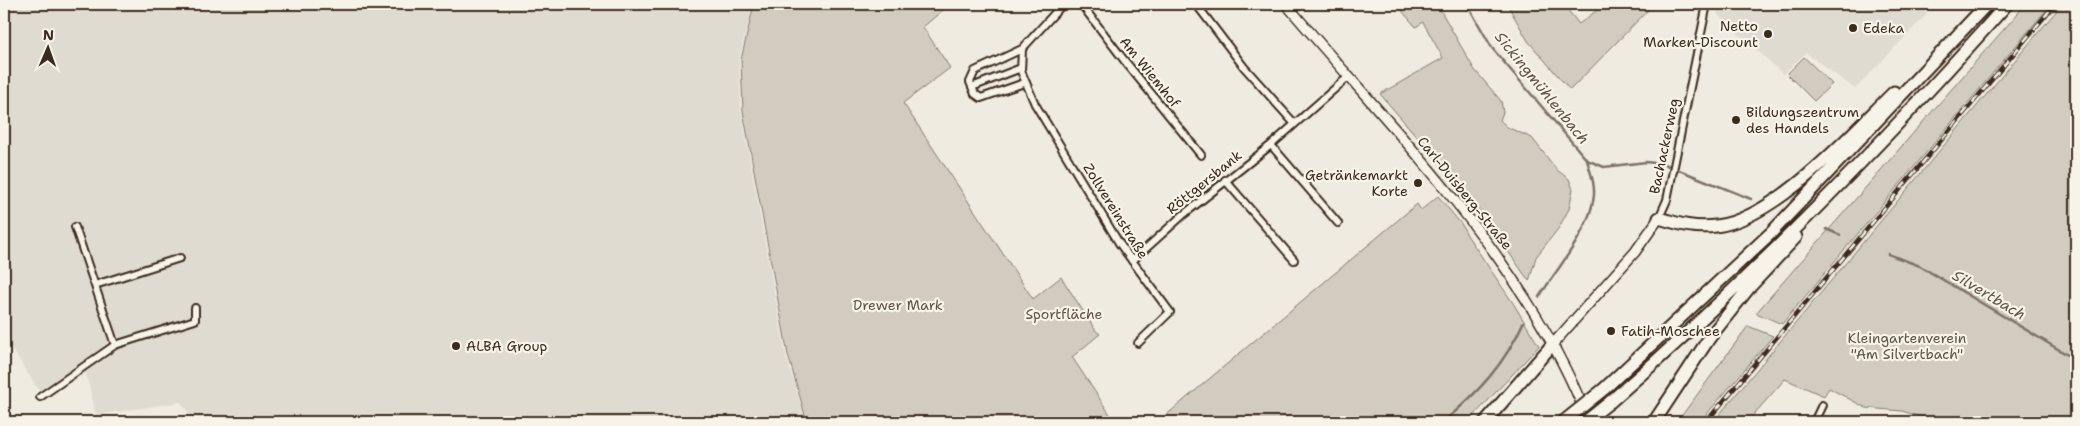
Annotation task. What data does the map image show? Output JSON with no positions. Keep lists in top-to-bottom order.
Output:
{
  "streets": {
    "main road": ["Bachackerweg", "Carl-Duisberg-Straße"],
    "street": ["Am Wiemhof", "Röttgersbank", "Zollvereinstraße"]
  },
  "crossings": [
    ["Bachackerweg", "Carl-Duisberg-Straße"],
    ["Röttgersbank", "Carl-Duisberg-Straße"],
    ["Röttgersbank", "Zollvereinstraße"]
  ],
  "water": ["Sickingmühlenbach", "Silvertbach"],
  "parks": ["Drewer Mark", "Sportfläche", "Kleingartenverein \"Am Silvertbach\""],
  "places": [
    "Edeka",
    "Netto Marken-Discount",
    "Bildungszentrum des Handels",
    "Getränkemarkt Korte",
    "Fatih-Moschee",
    "ALBA Group"
  ],
  "north": "top"
}
